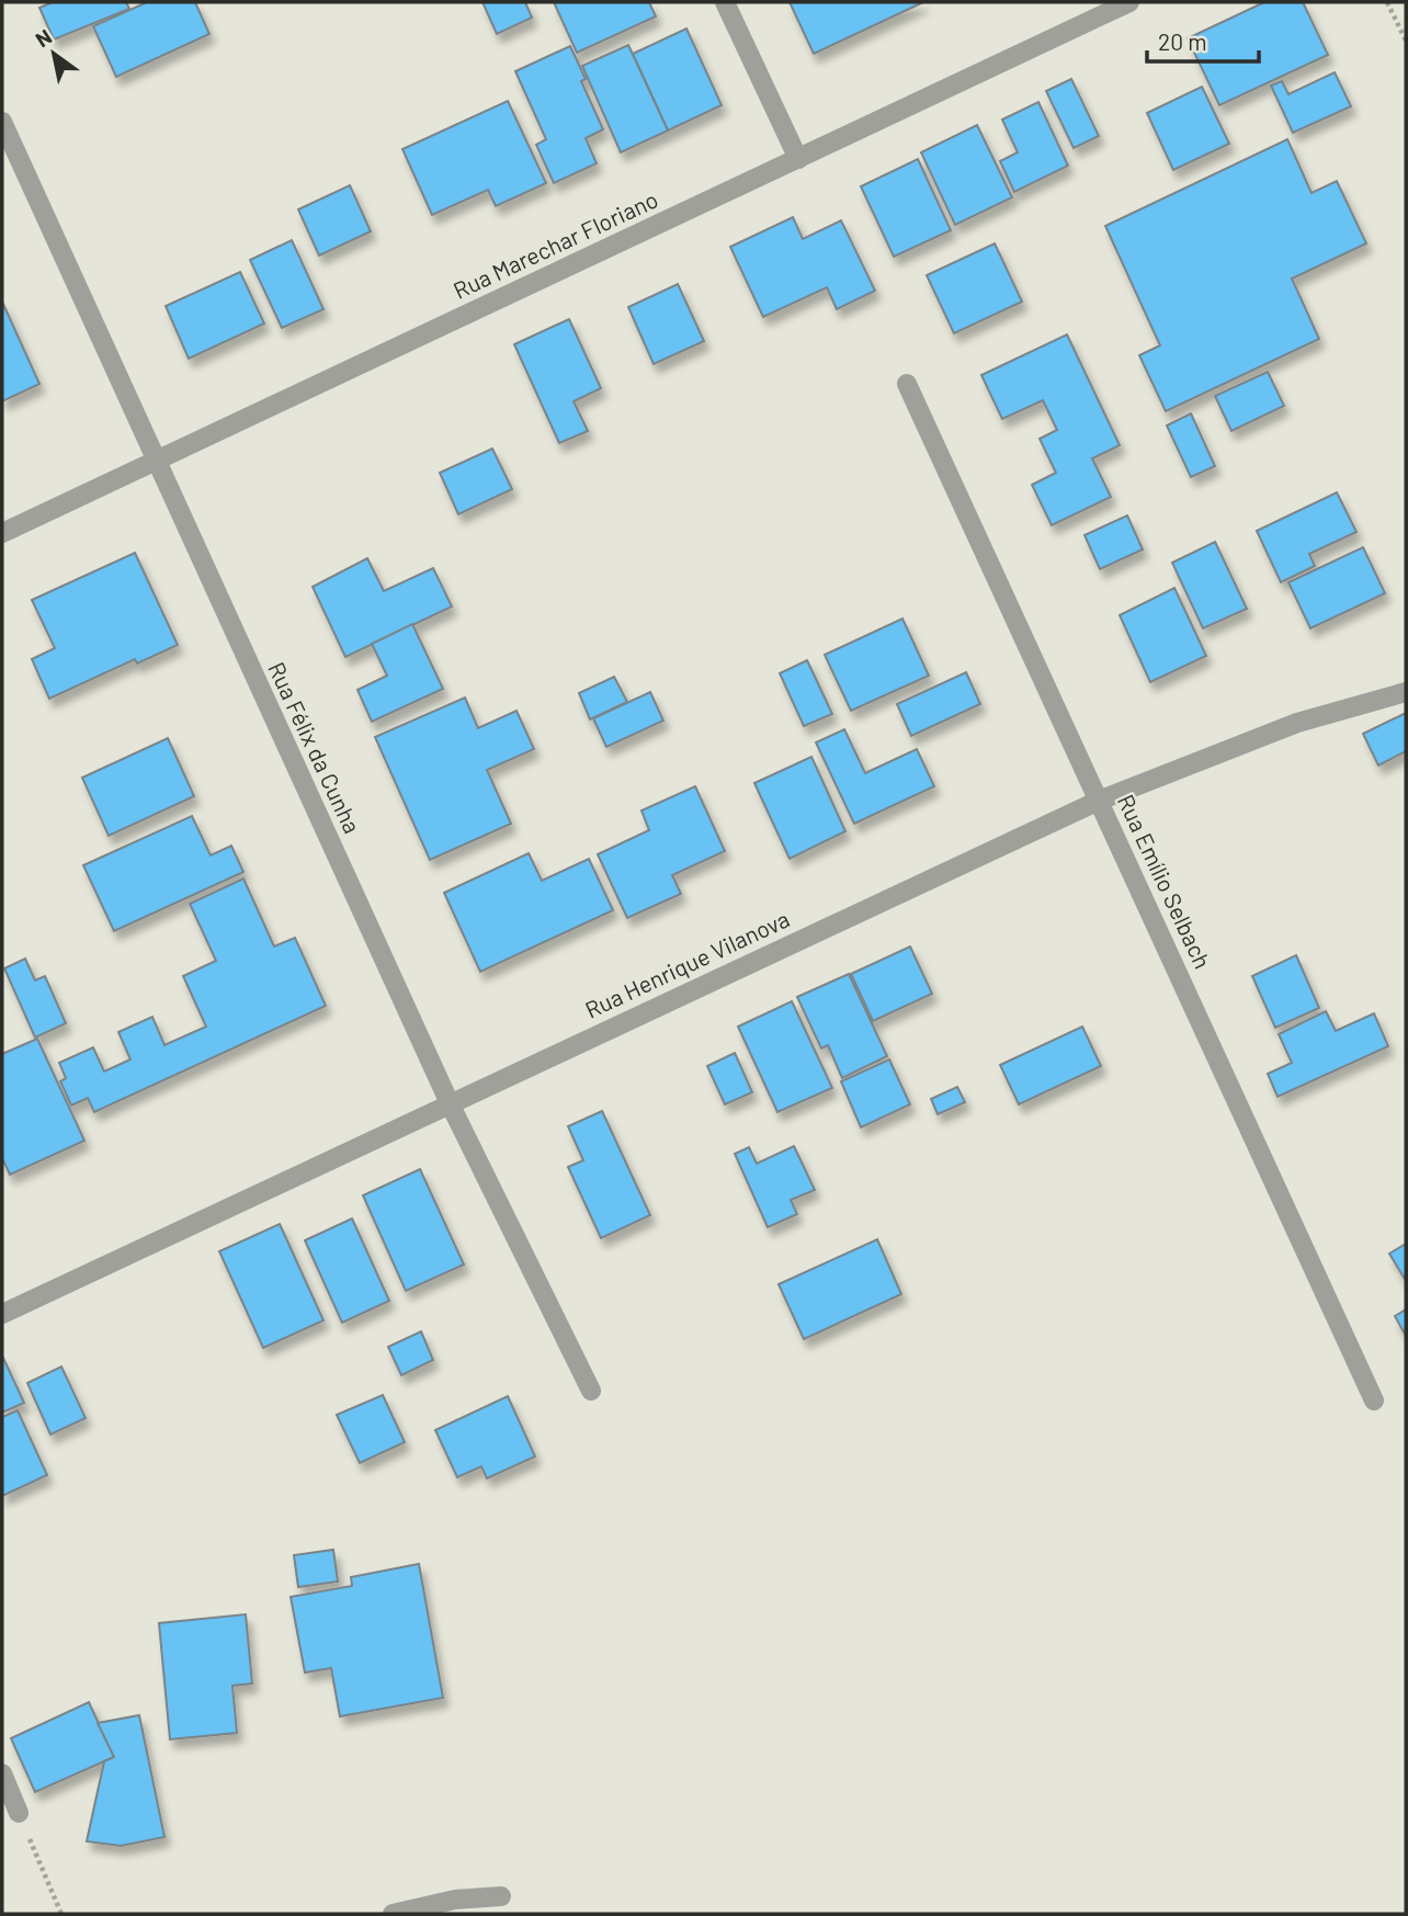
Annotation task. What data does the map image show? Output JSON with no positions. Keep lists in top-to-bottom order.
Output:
{
  "streets": {
    "street": [
      "Rua Marechar Floriano",
      "Rua Félix da Cunha",
      "Rua Emílio Selbach",
      "Rua Henrique Vilanova"
    ]
  },
  "crossings": [
    ["Rua Marechar Floriano", "Rua Félix da Cunha"],
    ["Rua Félix da Cunha", "Rua Henrique Vilanova"],
    ["Rua Emílio Selbach", "Rua Henrique Vilanova"]
  ],
  "scale_bar": "20 m",
  "north": "top left"
}
